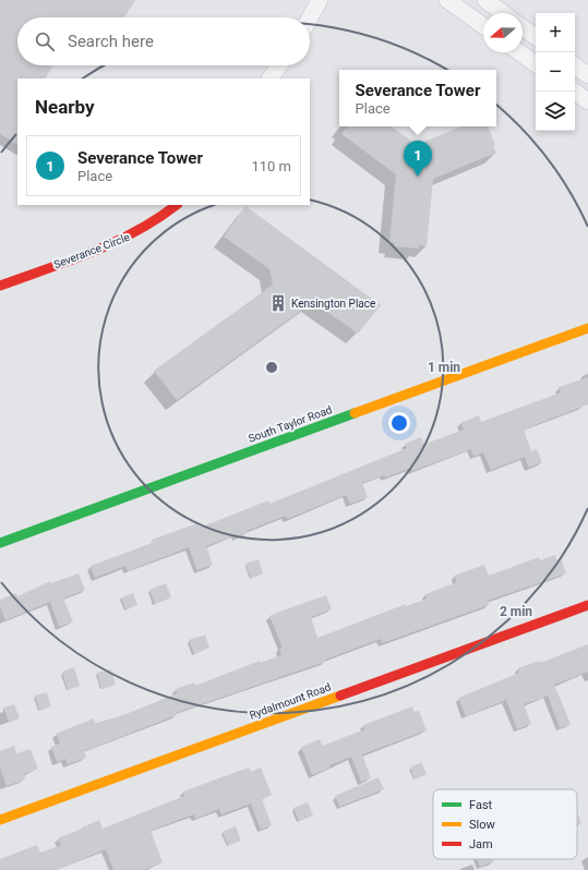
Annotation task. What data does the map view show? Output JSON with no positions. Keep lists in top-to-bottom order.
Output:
{
  "streets": {
    "street": ["Severance Circle", "South Taylor Road", "Rydalmount Road"]
  },
  "places": {
    "building": ["Kensington Place"]
  },
  "legend": ["Fast", "Slow", "Jam"],
  "north": "left",
  "page": {
    "map_buttons": ["+", "−"],
    "search": "Search here",
    "popup": ["Severance Tower", "Place"],
    "heading": "Nearby",
    "list": [
      {
        "mark": "1",
        "name": "Severance Tower",
        "note": "Place",
        "value": "110 m"
      }
    ],
    "pins": "1"
  },
  "rings": ["1 min", "2 min"]
}
